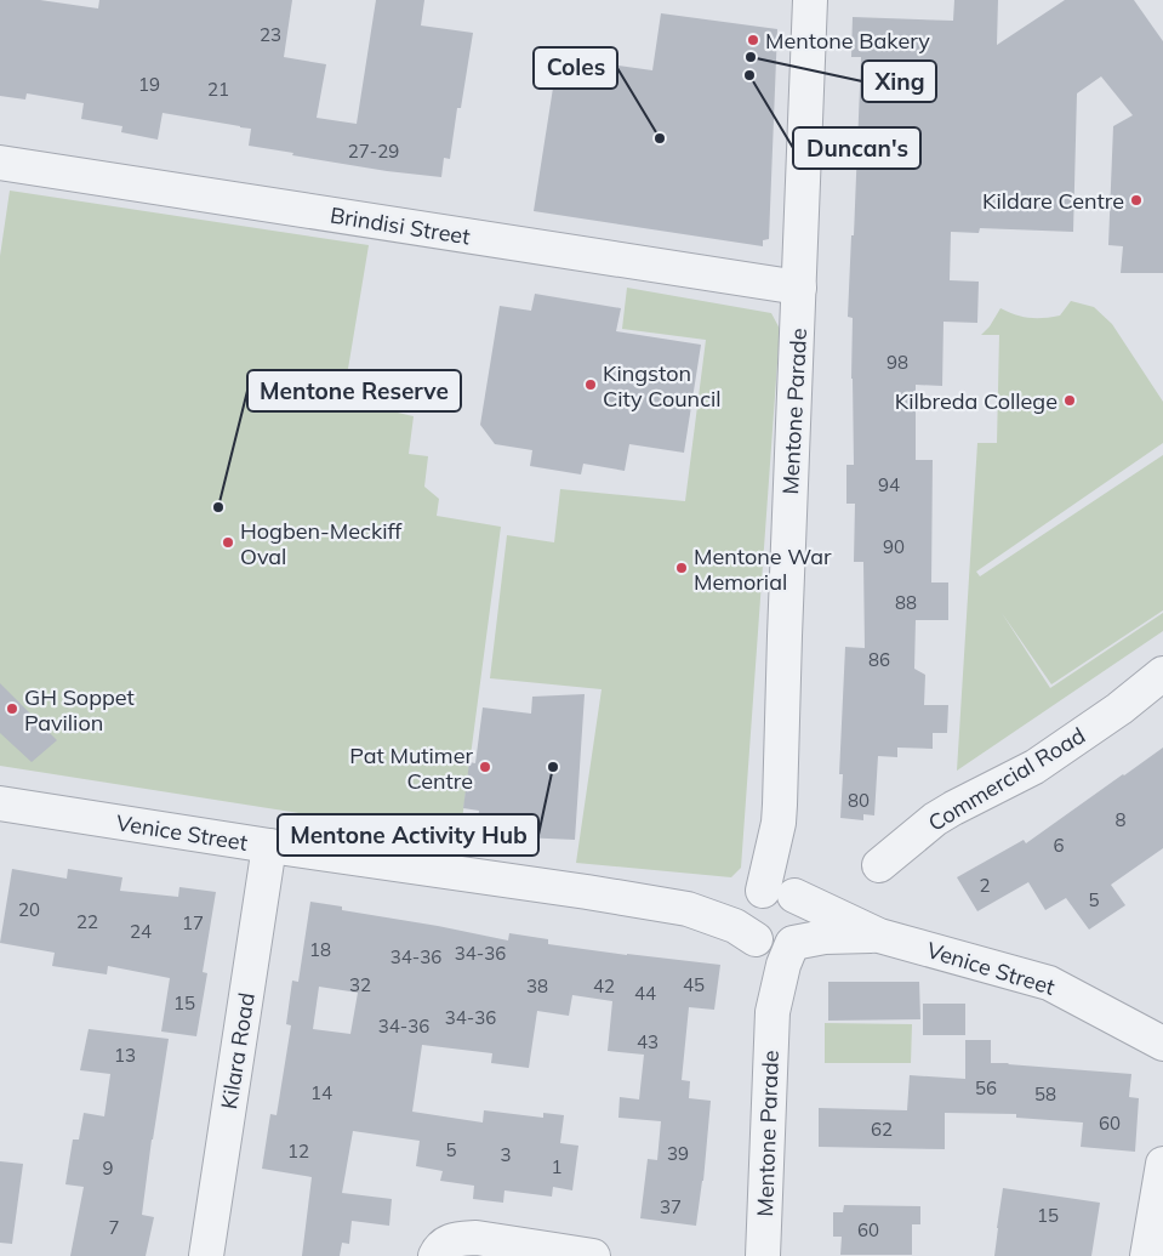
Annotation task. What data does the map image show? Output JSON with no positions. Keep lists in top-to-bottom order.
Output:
{
  "streets": {
    "street": [
      "Brindisi Street",
      "Mentone Parade",
      "Commercial Road",
      "Venice Street",
      "Kilara Road"
    ]
  },
  "crossings": [
    ["Brindisi Street", "Mentone Parade"],
    ["Mentone Parade", "Venice Street"],
    ["Venice Street", "Kilara Road"]
  ],
  "places": [
    "Mentone Bakery",
    "Xing",
    "Duncan's",
    "Coles",
    "Kildare Centre",
    "Kingston City Council",
    "Kilbreda College",
    "Mentone Reserve",
    "Hogben-Meckiff Oval",
    "Mentone War Memorial",
    "GH Soppet Pavilion",
    "Pat Mutimer Centre",
    "Mentone Activity Hub"
  ],
  "house_numbers": [
    "23",
    "19",
    "21",
    "27-29",
    "98",
    "94",
    "90",
    "88",
    "86",
    "80",
    "8",
    "6",
    "2",
    "5",
    "20",
    "22",
    "17",
    "24",
    "18",
    "34-36",
    "34-36",
    "32",
    "45",
    "38",
    "42",
    "44",
    "15",
    "34-36",
    "34-36",
    "43",
    "13",
    "56",
    "14",
    "58",
    "60",
    "62",
    "5",
    "12",
    "39",
    "3",
    "1",
    "9",
    "37",
    "15",
    "7",
    "60"
  ]
}
